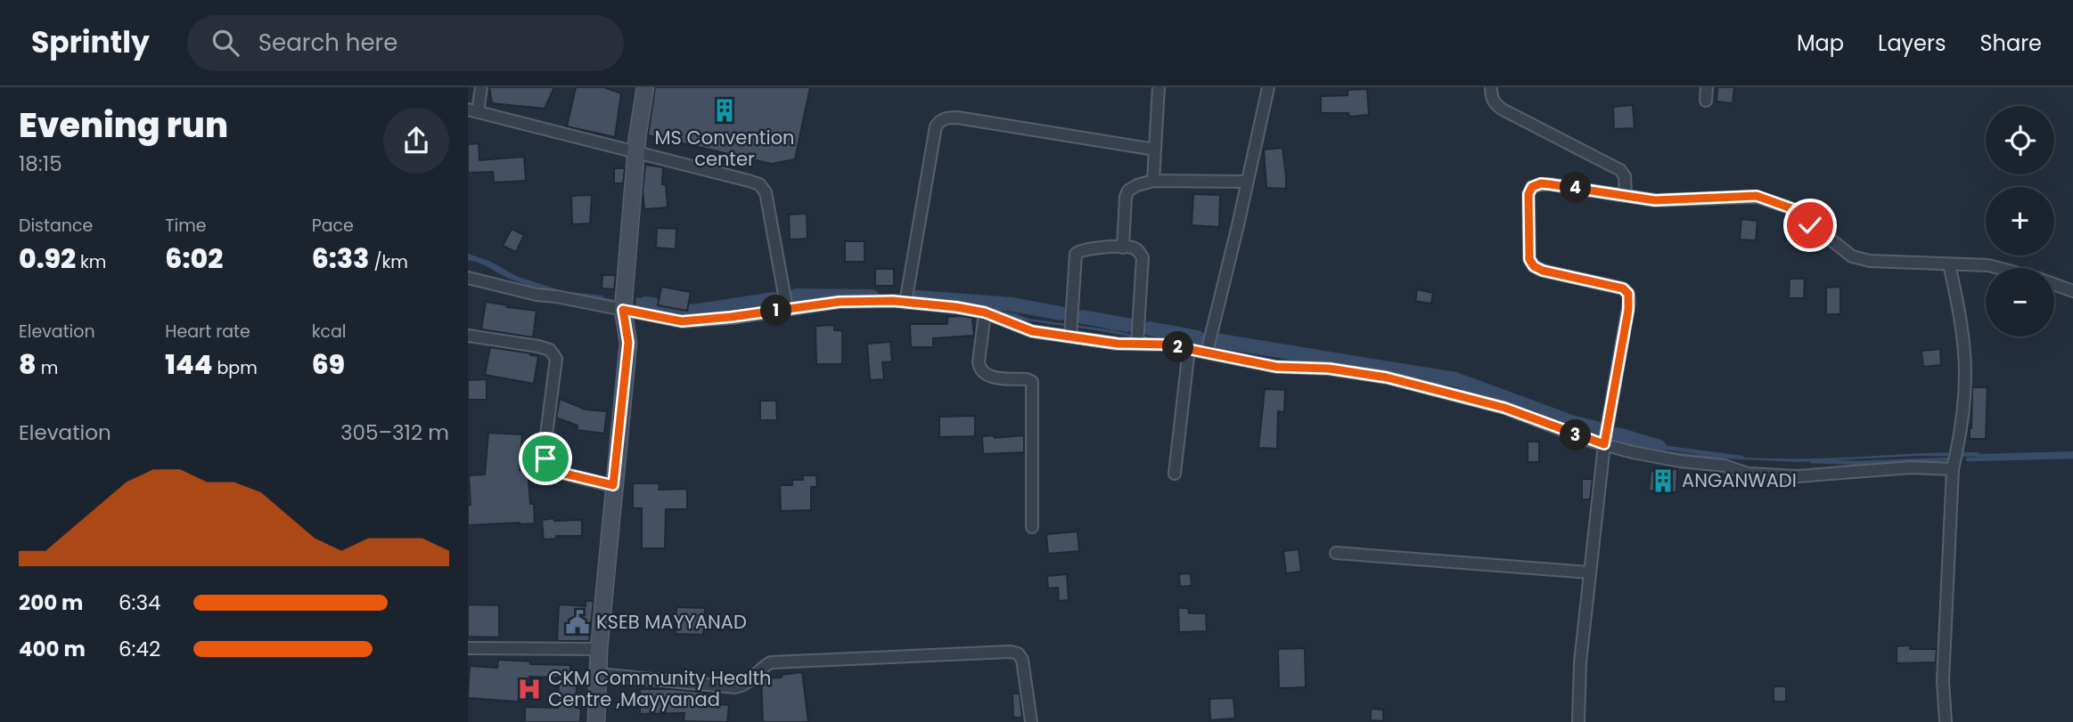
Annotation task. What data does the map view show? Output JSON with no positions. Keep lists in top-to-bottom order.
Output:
{
  "places": {
    "building": ["MS Convention center", "ANGANWADI"],
    "public building": ["KSEB MAYYANAD"],
    "hospital": ["CKM Community Health Centre ,Mayyanad"]
  },
  "page": {
    "header": "Sprintly",
    "search": "Search here",
    "nav": ["Map", "Layers", "Share"],
    "heading": ["Evening run", "18:15"],
    "map_buttons": ["+", "−"],
    "pins": [
      "4",
      "1",
      "2",
      "3"
    ],
    "stats": [
      ["Distance", "0.92 km"],
      ["Time", "6:02"],
      ["Pace", "6:33 /km"],
      ["Elevation", "8 m"],
      ["Heart rate", "144 bpm"],
      ["kcal", "69"]
    ],
    "chart": ["Elevation", "305–312 m"],
    "list": [
      {
        "name": "200 m",
        "note": "6:34"
      },
      {
        "name": "400 m",
        "note": "6:42"
      }
    ]
  }
}
